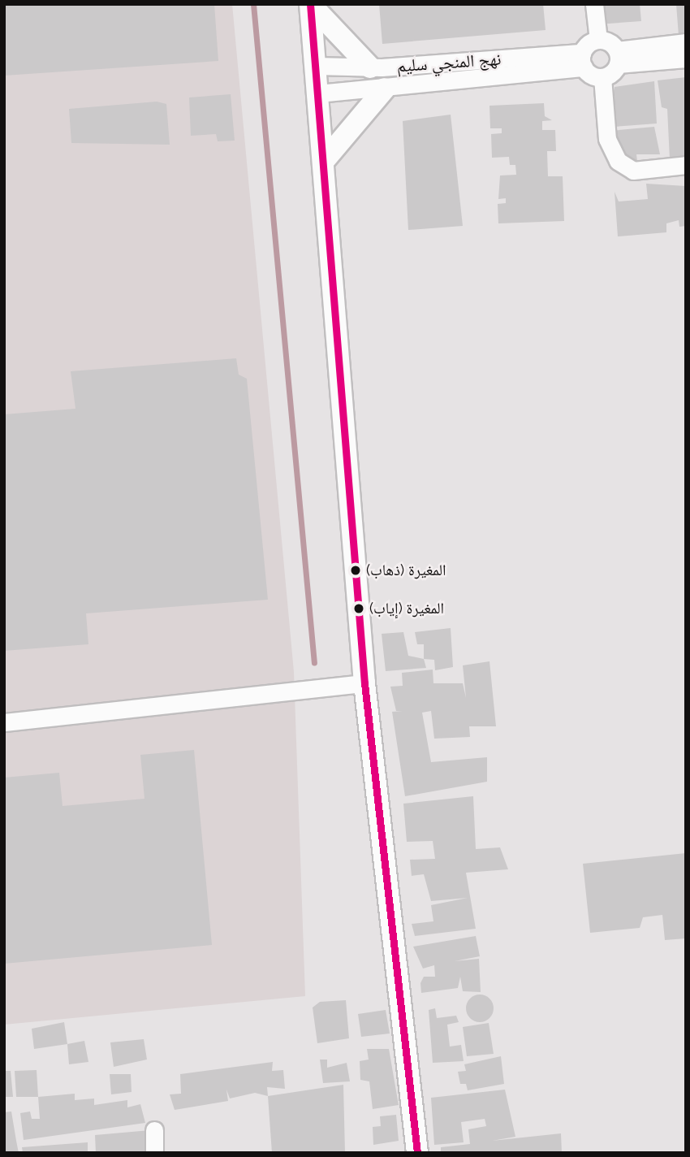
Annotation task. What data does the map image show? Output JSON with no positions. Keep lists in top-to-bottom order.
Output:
{
  "streets": {
    "street": ["نهج المنجي سليم"]
  },
  "places": ["المغيرة (ذهاب)", "المغيرة (إياب)"]
}
